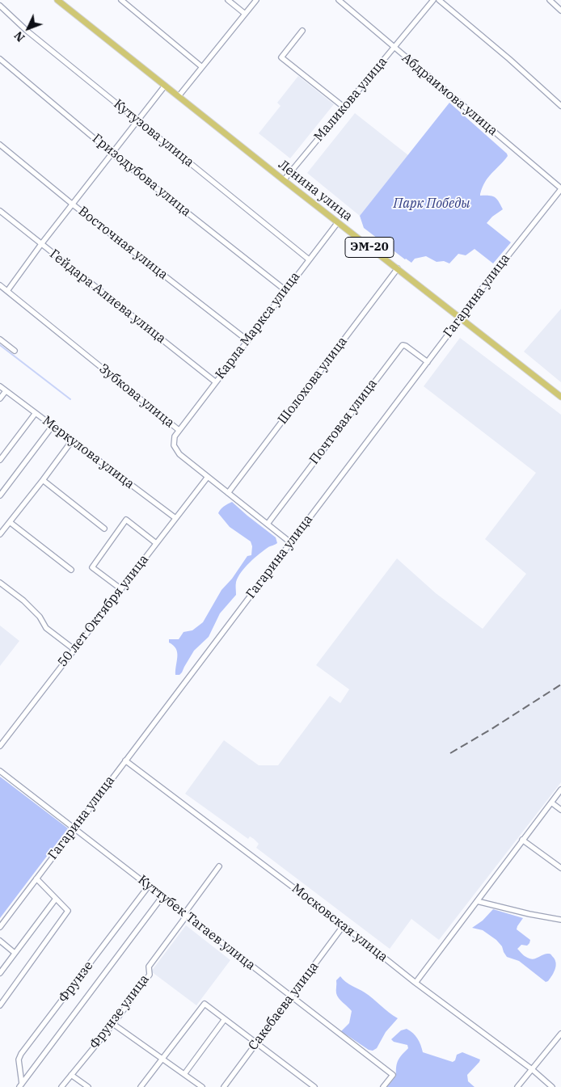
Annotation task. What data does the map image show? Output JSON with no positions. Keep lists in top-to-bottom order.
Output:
{
  "streets": {
    "main road": ["Ленина улица", "ЭМ-20"],
    "street": [
      "Абдраимова улица",
      "Маликова улица",
      "Кутузова улица",
      "Гризодубова улица",
      "Восточная улица",
      "Гагарина улица",
      "Гейдара Алиева улица",
      "Карла Маркса улица",
      "Шолохова улица",
      "Зубкова улица",
      "Почтовая улица",
      "Меркулова улица",
      "50 лет Октября улица",
      "Куттубек Тагаев улица",
      "Московская улица",
      "Фрунзе",
      "Сакебаева улица",
      "Фрунзе улица"
    ]
  },
  "crossings": [
    ["Абдраимова улица", "Маликова улица"],
    ["Абдраимова улица", "Гагарина улица"],
    ["Маликова улица", "Ленина улица"],
    ["Кутузова улица", "Карла Маркса улица"],
    ["Гризодубова улица", "Карла Маркса улица"],
    ["Ленина улица", "Гагарина улица"],
    ["Ленина улица", "Карла Маркса улица"],
    ["Ленина улица", "Шолохова улица"],
    ["Восточная улица", "Карла Маркса улица"],
    ["Гагарина улица", "Зубкова улица"],
    ["Гагарина улица", "Почтовая улица"],
    ["Гагарина улица", "Куттубек Тагаев улица"],
    ["Гагарина улица", "Московская улица"],
    ["Гейдара Алиева улица", "Карла Маркса улица"],
    ["Карла Маркса улица", "Зубкова улица"],
    ["Шолохова улица", "Зубкова улица"],
    ["Зубкова улица", "Почтовая улица"],
    ["Зубкова улица", "50 лет Октября улица"],
    ["Меркулова улица", "50 лет Октября улица"],
    ["Куттубек Тагаев улица", "Фрунзе"],
    ["Куттубек Тагаев улица", "Сакебаева улица"],
    ["Куттубек Тагаев улица", "Фрунзе улица"],
    ["Московская улица", "Сакебаева улица"]
  ],
  "parks": ["Парк Победы"],
  "north": "bottom left"
}
